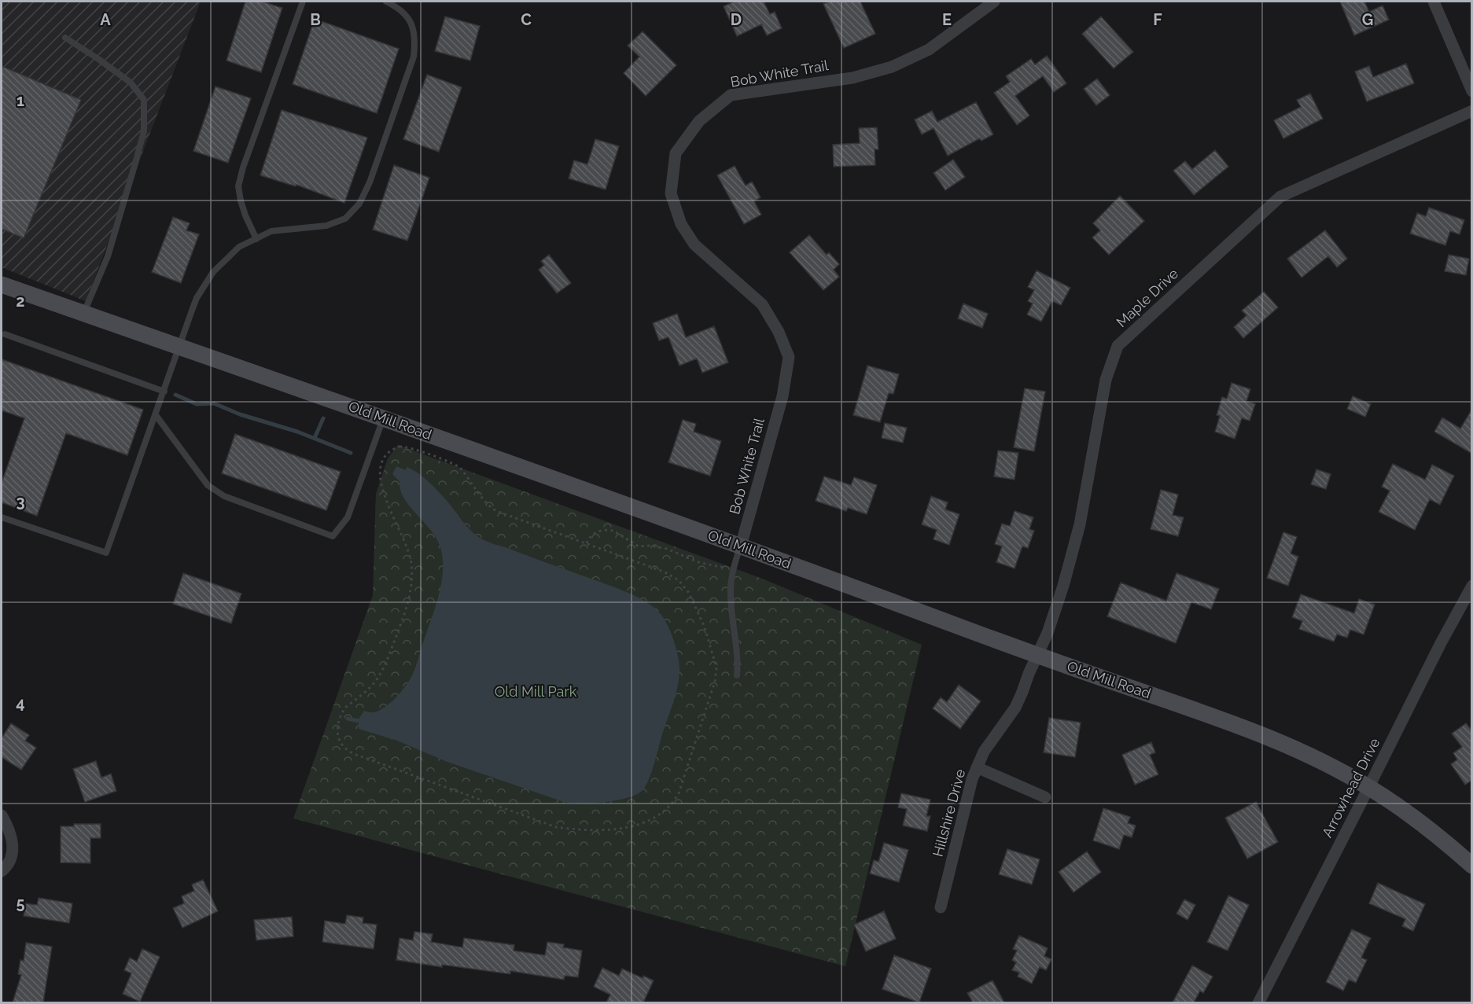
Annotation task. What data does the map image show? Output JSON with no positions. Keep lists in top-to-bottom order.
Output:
{
  "streets": {
    "street": [
      "Bob White Trail",
      "Maple Drive",
      "Old Mill Road",
      "Arrowhead Drive",
      "Hillshire Drive"
    ]
  },
  "crossings": [
    ["Bob White Trail", "Old Mill Road"],
    ["Maple Drive", "Old Mill Road"],
    ["Maple Drive", "Hillshire Drive"],
    ["Old Mill Road", "Arrowhead Drive"],
    ["Old Mill Road", "Hillshire Drive"]
  ],
  "parks": ["Old Mill Park"],
  "grid": {
    "columns": [
      "A",
      "B",
      "C",
      "D",
      "E",
      "F",
      "G"
    ],
    "rows": [
      "1",
      "2",
      "3",
      "4",
      "5"
    ]
  }
}
